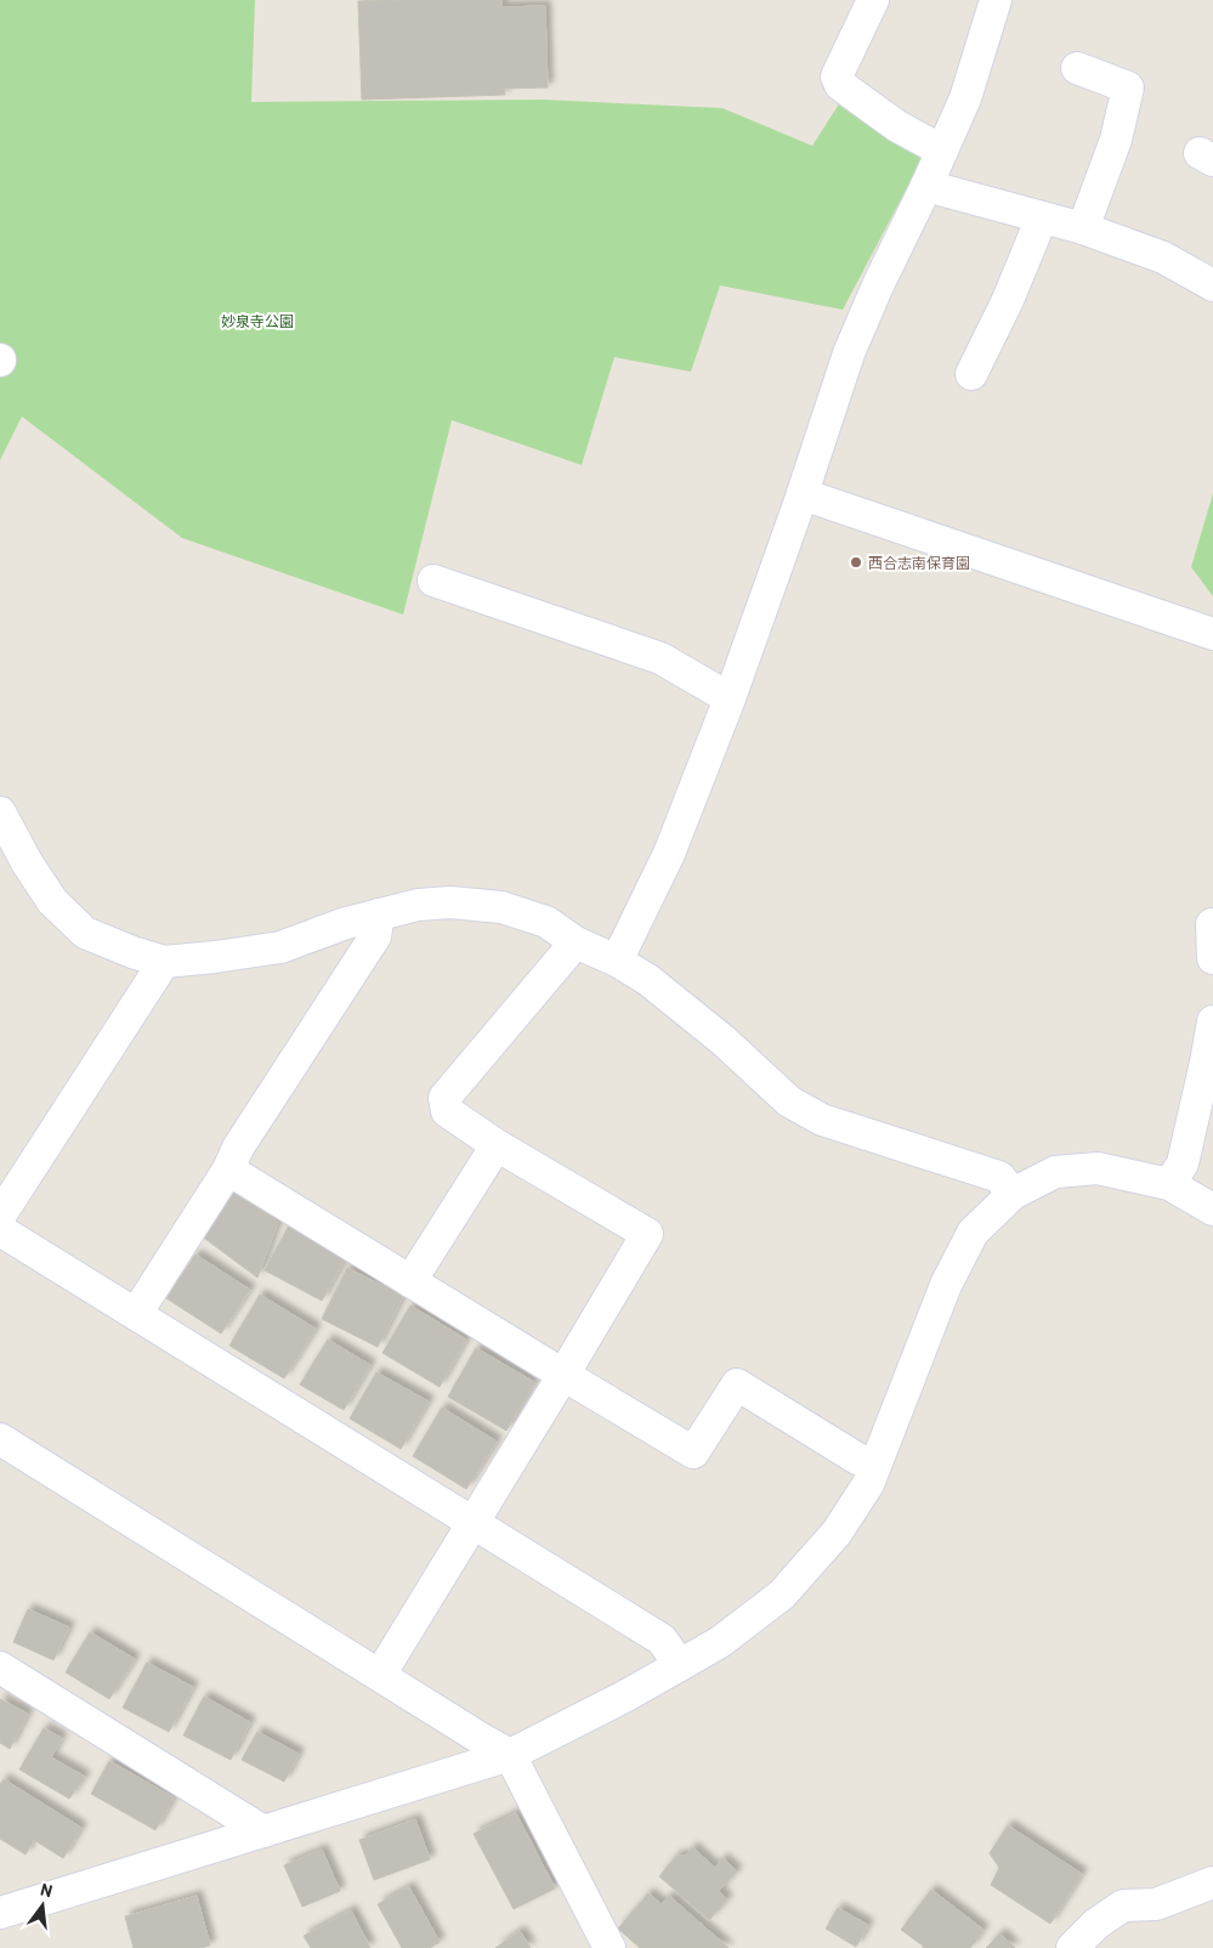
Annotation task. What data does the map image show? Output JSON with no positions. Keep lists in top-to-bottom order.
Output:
{
  "parks": ["妙泉寺公園"],
  "places": ["西合志南保育園"],
  "north": "top"
}
